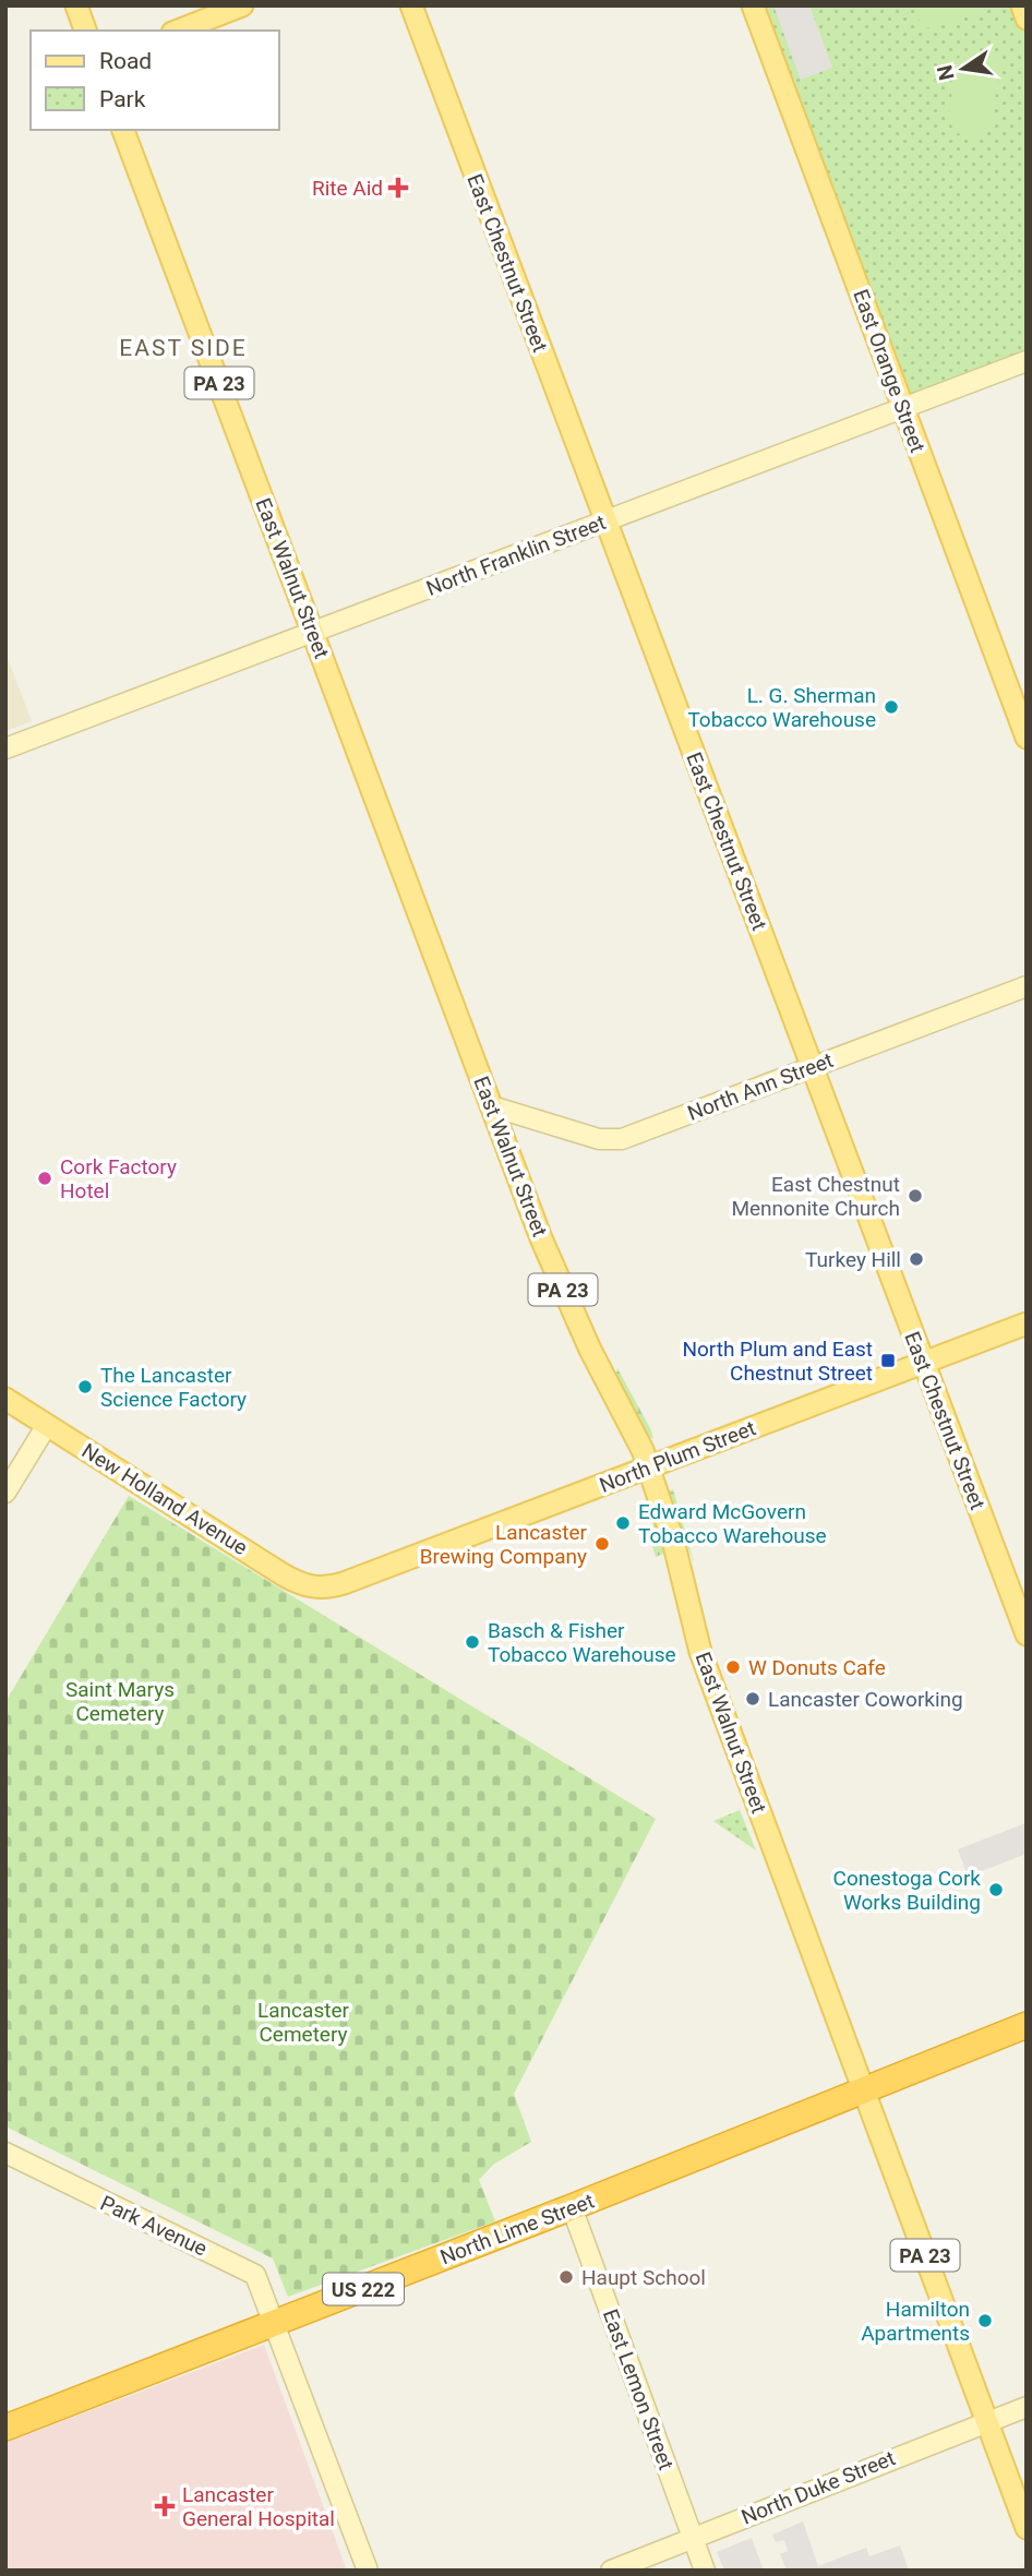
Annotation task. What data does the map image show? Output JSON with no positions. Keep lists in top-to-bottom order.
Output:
{
  "streets": {
    "highway": ["North Lime Street", "US 222"],
    "main road": [
      "East Chestnut Street",
      "East Orange Street",
      "PA 23",
      "North Franklin Street",
      "East Walnut Street",
      "North Ann Street",
      "North Plum Street",
      "New Holland Avenue",
      "Park Avenue",
      "East Lemon Street",
      "North Duke Street"
    ]
  },
  "crossings": [
    ["East Chestnut Street", "North Franklin Street"],
    ["East Chestnut Street", "North Ann Street"],
    ["East Chestnut Street", "North Plum Street"],
    ["East Orange Street", "North Franklin Street"],
    ["North Franklin Street", "East Walnut Street"],
    ["East Walnut Street", "North Ann Street"],
    ["East Walnut Street", "North Plum Street"],
    ["East Walnut Street", "North Lime Street"],
    ["East Walnut Street", "North Duke Street"],
    ["North Plum Street", "New Holland Avenue"],
    ["Park Avenue", "North Lime Street"],
    ["North Lime Street", "East Lemon Street"],
    ["East Lemon Street", "North Duke Street"]
  ],
  "districts": ["EAST SIDE"],
  "parks": ["Saint Marys Cemetery", "Lancaster Cemetery"],
  "places": {
    "health": ["Rite Aid", "Lancaster General Hospital"],
    "other": [
      "L. G. Sherman Tobacco Warehouse",
      "Cork Factory Hotel",
      "East Chestnut Mennonite Church",
      "Turkey Hill",
      "The Lancaster Science Factory",
      "Edward McGovern Tobacco Warehouse",
      "Lancaster Brewing Company",
      "Basch & Fisher Tobacco Warehouse",
      "W Donuts Cafe",
      "Lancaster Coworking",
      "Conestoga Cork Works Building",
      "Haupt School",
      "Hamilton Apartments"
    ],
    "transit": ["North Plum and East Chestnut Street"]
  },
  "legend": ["Road", "Park"],
  "north": "left"
}
